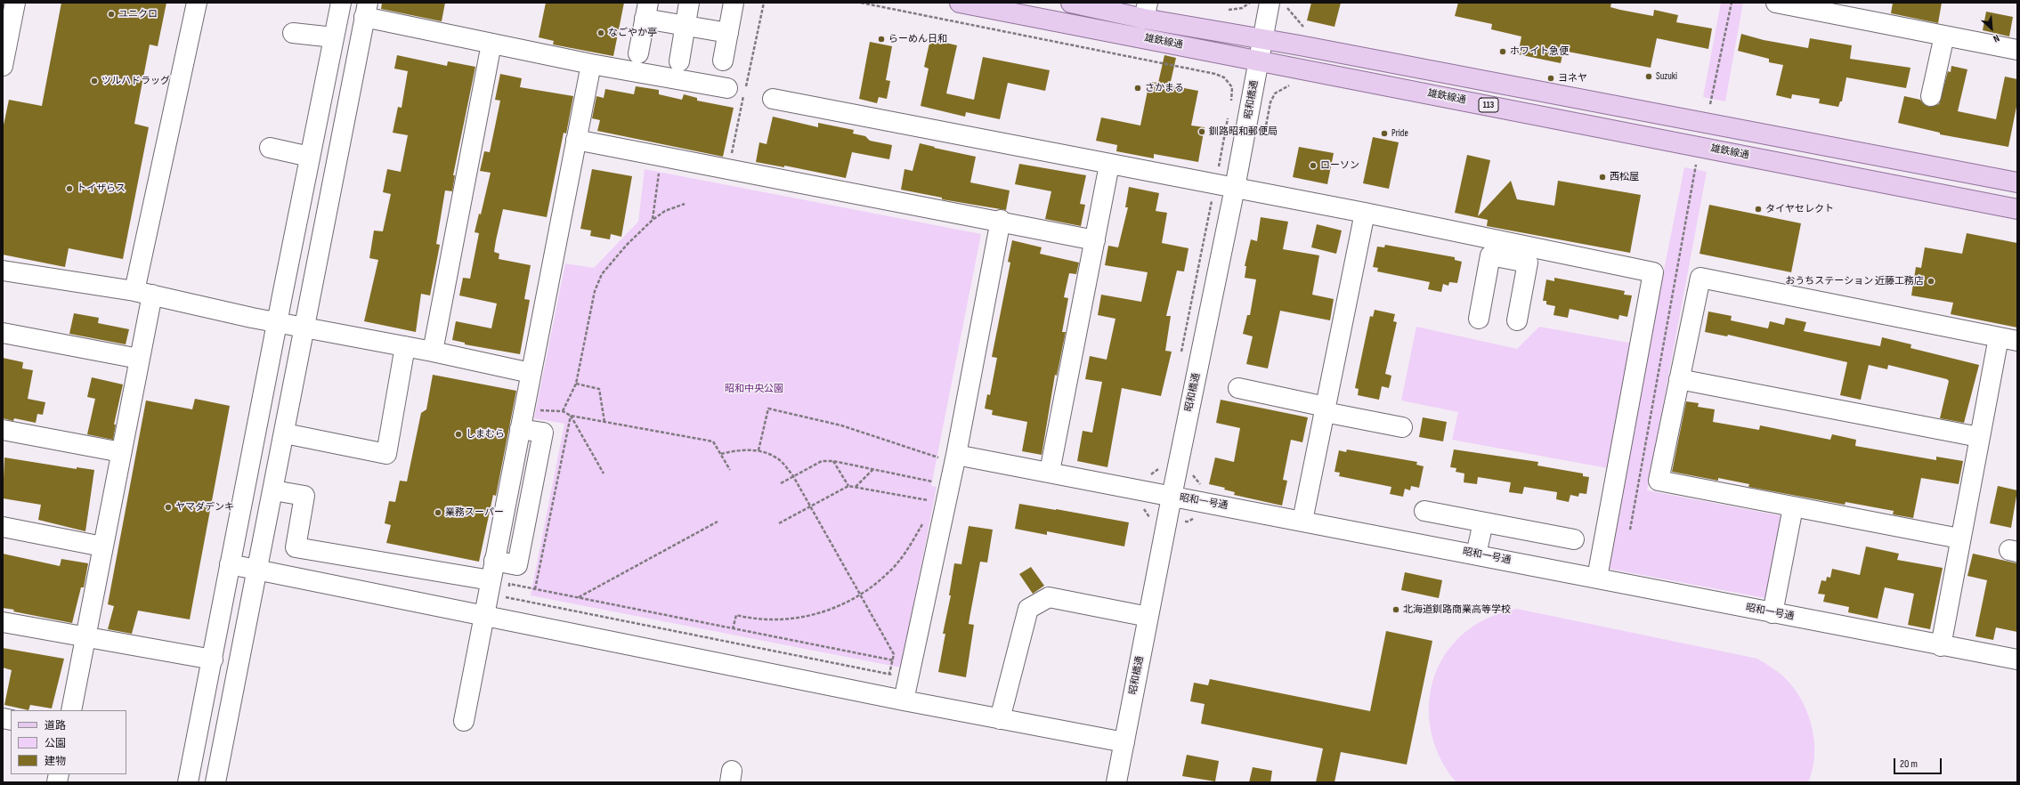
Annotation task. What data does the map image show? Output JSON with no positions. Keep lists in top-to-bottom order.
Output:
{
  "streets": {
    "main road": ["雄鉄線通", "113"],
    "street": ["昭和橋通", "昭和一号通"]
  },
  "crossings": [
    ["雄鉄線通", "昭和橋通"],
    ["昭和橋通", "昭和一号通"]
  ],
  "parks": ["昭和中央公園"],
  "places": [
    "ユニクロ",
    "なごやか亭",
    "らーめん日和",
    "ホワイト急便",
    "Suzuki",
    "ヨネヤ",
    "ツルハドラッグ",
    "さかまる",
    "釧路昭和郵便局",
    "Pride",
    "ローソン",
    "西松屋",
    "トイザらス",
    "タイヤセレクト",
    "おうちステーション 近藤工務店",
    "しまむら",
    "ヤマダデンキ",
    "業務スーパー",
    "北海道釧路商業高等学校"
  ],
  "legend": ["道路", "公園", "建物"],
  "scale_bar": "20 m",
  "north": "bottom right"
}
